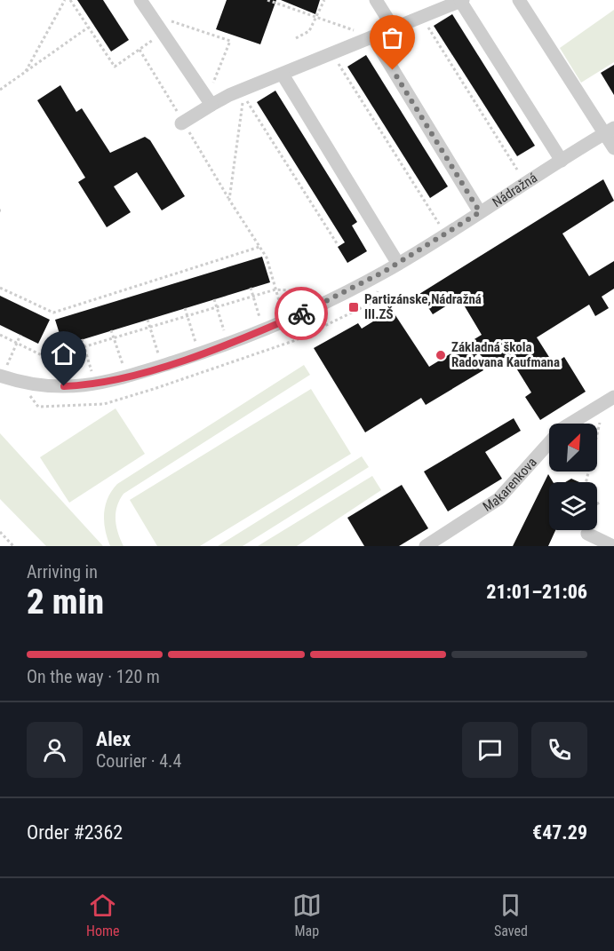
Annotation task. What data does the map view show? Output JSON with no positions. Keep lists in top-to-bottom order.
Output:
{
  "streets": {
    "street": ["Nádražná", "Makarenkova"]
  },
  "places": {
    "transit": ["Partizánske,Nádražná III.ZŠ"],
    "other": ["Základná škola Radovana Kaufmana"]
  },
  "north": "top right",
  "page": {
    "heading": ["2 min", "Arriving in", "21:01–21:06"],
    "panel": [
      "Alex",
      "Courier · 4.4",
      "Order #2362",
      "€47.29"
    ],
    "bar": "On the way · 120 m",
    "tabs": ["Home", "Map", "Saved"]
  }
}
